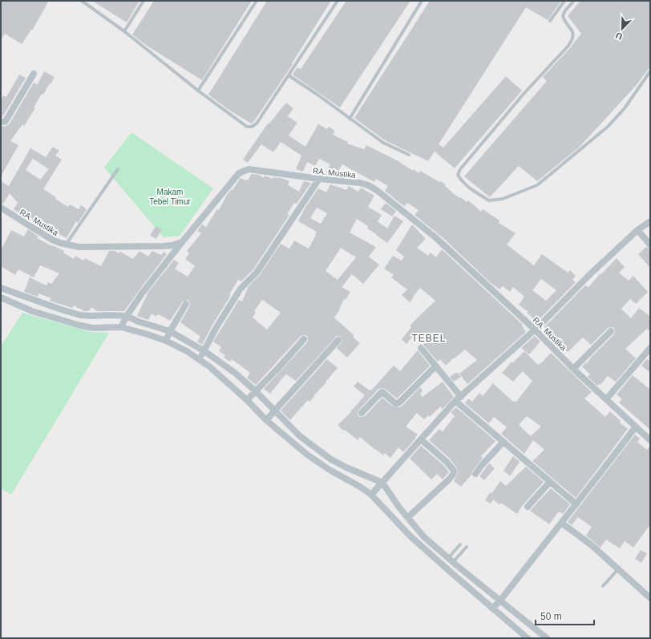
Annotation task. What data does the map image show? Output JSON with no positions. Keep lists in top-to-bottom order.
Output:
{
  "streets": {
    "street": ["RA. Mustika"]
  },
  "districts": ["TEBEL"],
  "parks": ["Makam Tebel Timur"],
  "scale_bar": "50 m",
  "north": "bottom left"
}
